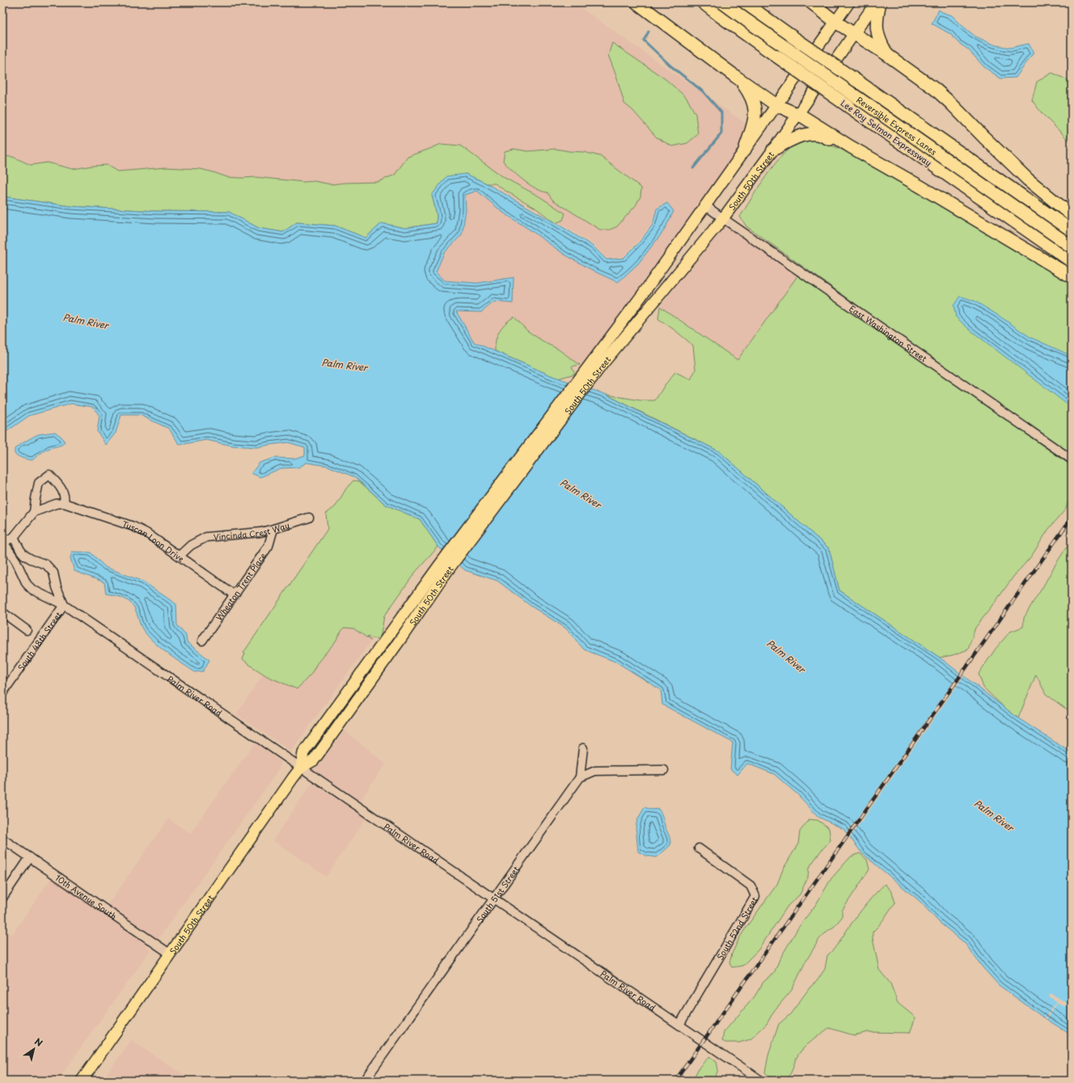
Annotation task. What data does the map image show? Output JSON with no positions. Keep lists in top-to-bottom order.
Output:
{
  "streets": {
    "highway": ["Reversible Express Lanes", "Lee Roy Selmon Expressway"],
    "main road": ["South 50th Street"],
    "street": [
      "East Washington Street",
      "Vincinda Crest Way",
      "Tuscan Loon Drive",
      "Wheaton Trent Place",
      "South 48th Street",
      "Palm River Road",
      "South 51st Street",
      "10th Avenue South",
      "South 52nd Street"
    ]
  },
  "crossings": [
    ["South 50th Street", "East Washington Street"],
    ["South 50th Street", "Palm River Road"],
    ["South 50th Street", "10th Avenue South"],
    ["Vincinda Crest Way", "Tuscan Loon Drive"],
    ["Vincinda Crest Way", "Wheaton Trent Place"],
    ["Tuscan Loon Drive", "Wheaton Trent Place"],
    ["South 48th Street", "Palm River Road"],
    ["Palm River Road", "South 51st Street"],
    ["Palm River Road", "South 52nd Street"]
  ],
  "water": ["Palm River"],
  "north": "top right"
}
